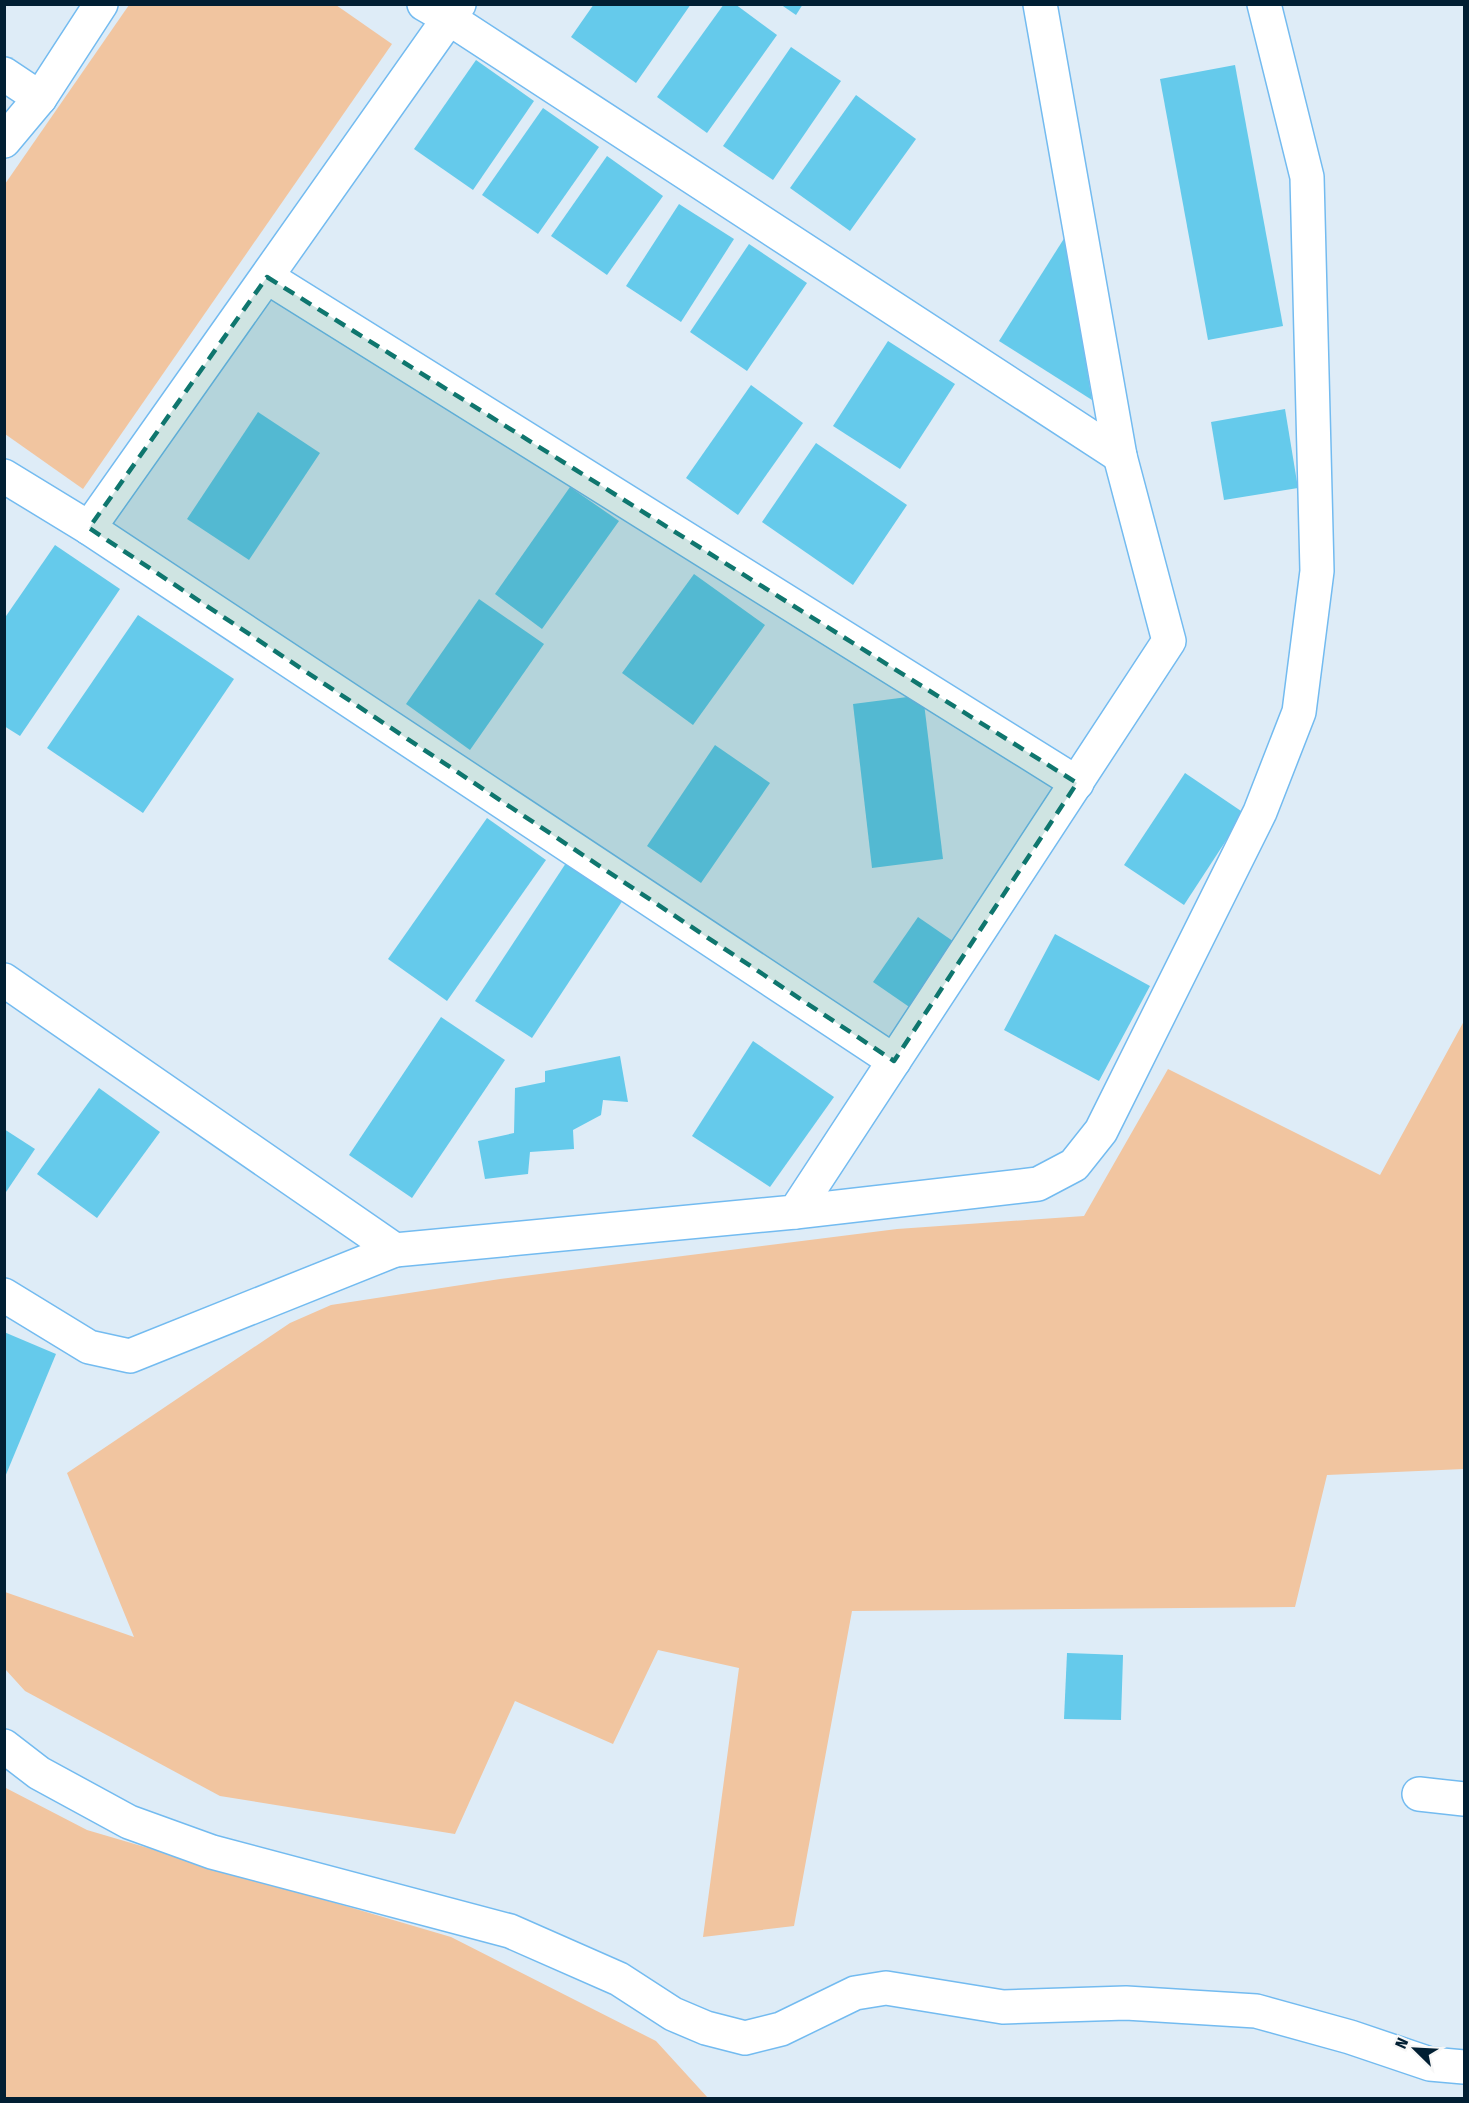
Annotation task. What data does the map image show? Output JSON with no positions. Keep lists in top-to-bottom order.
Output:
{
  "north": "top left"
}
